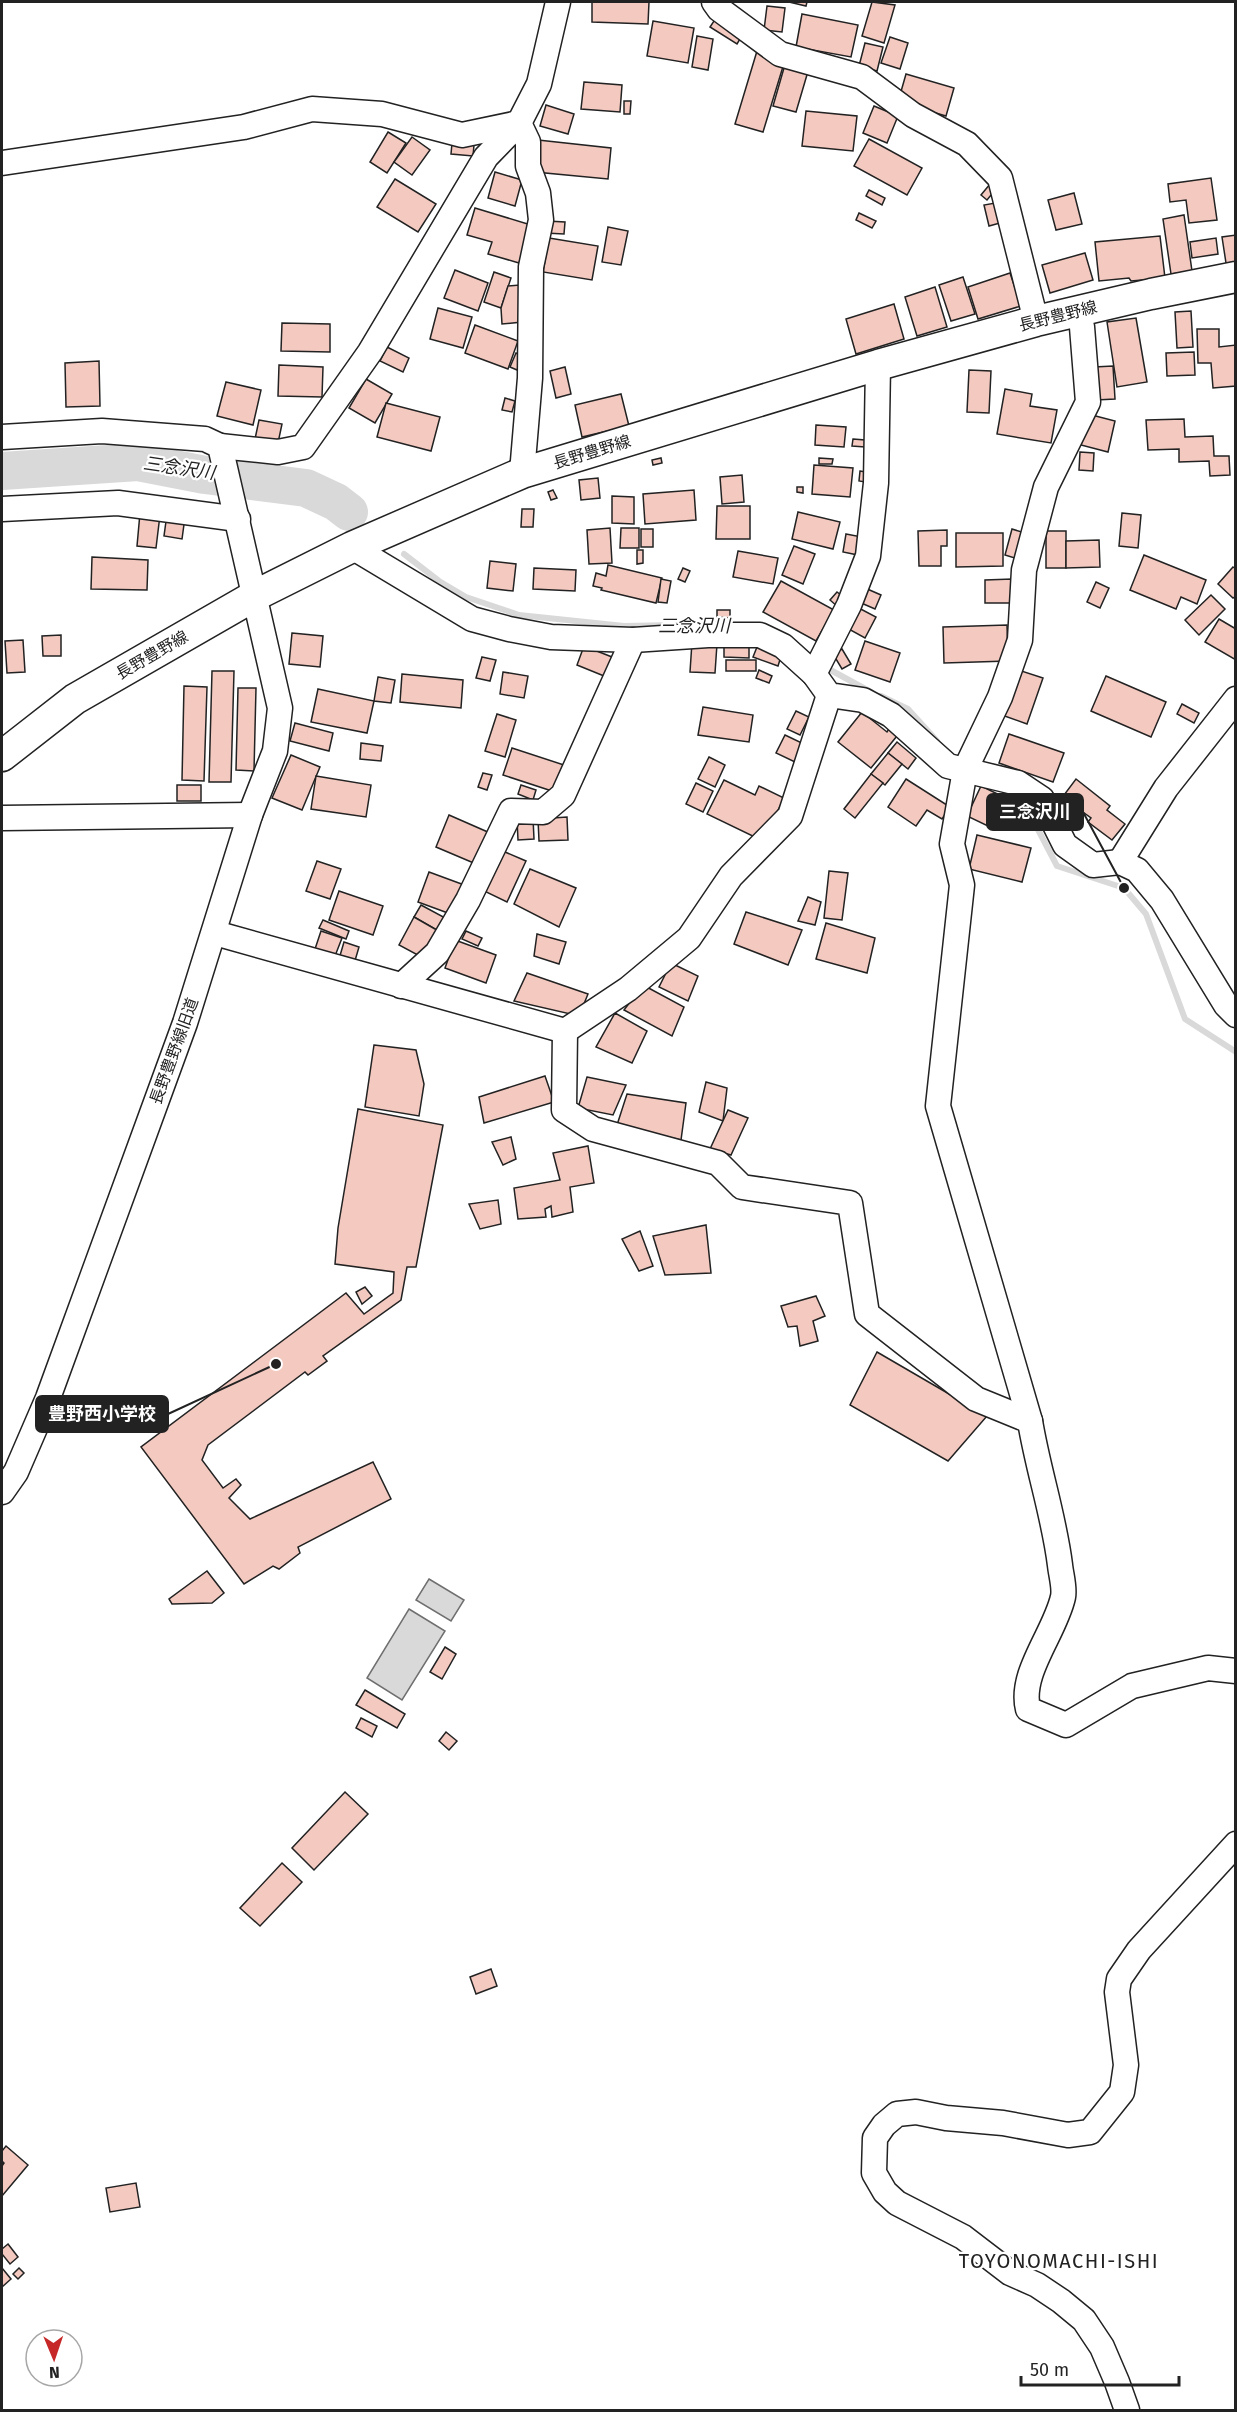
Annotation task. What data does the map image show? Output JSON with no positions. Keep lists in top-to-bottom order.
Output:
{
  "streets": {
    "main road": ["長野豊野線"],
    "street": ["長野豊野線旧道"]
  },
  "crossings": [
    ["長野豊野線", "長野豊野線旧道"]
  ],
  "districts": ["TOYONOMACHI-ISHI"],
  "water": ["三念沢川"],
  "places": ["三念沢川", "豊野西小学校"],
  "scale_bar": "50 m",
  "north": "bottom"
}
